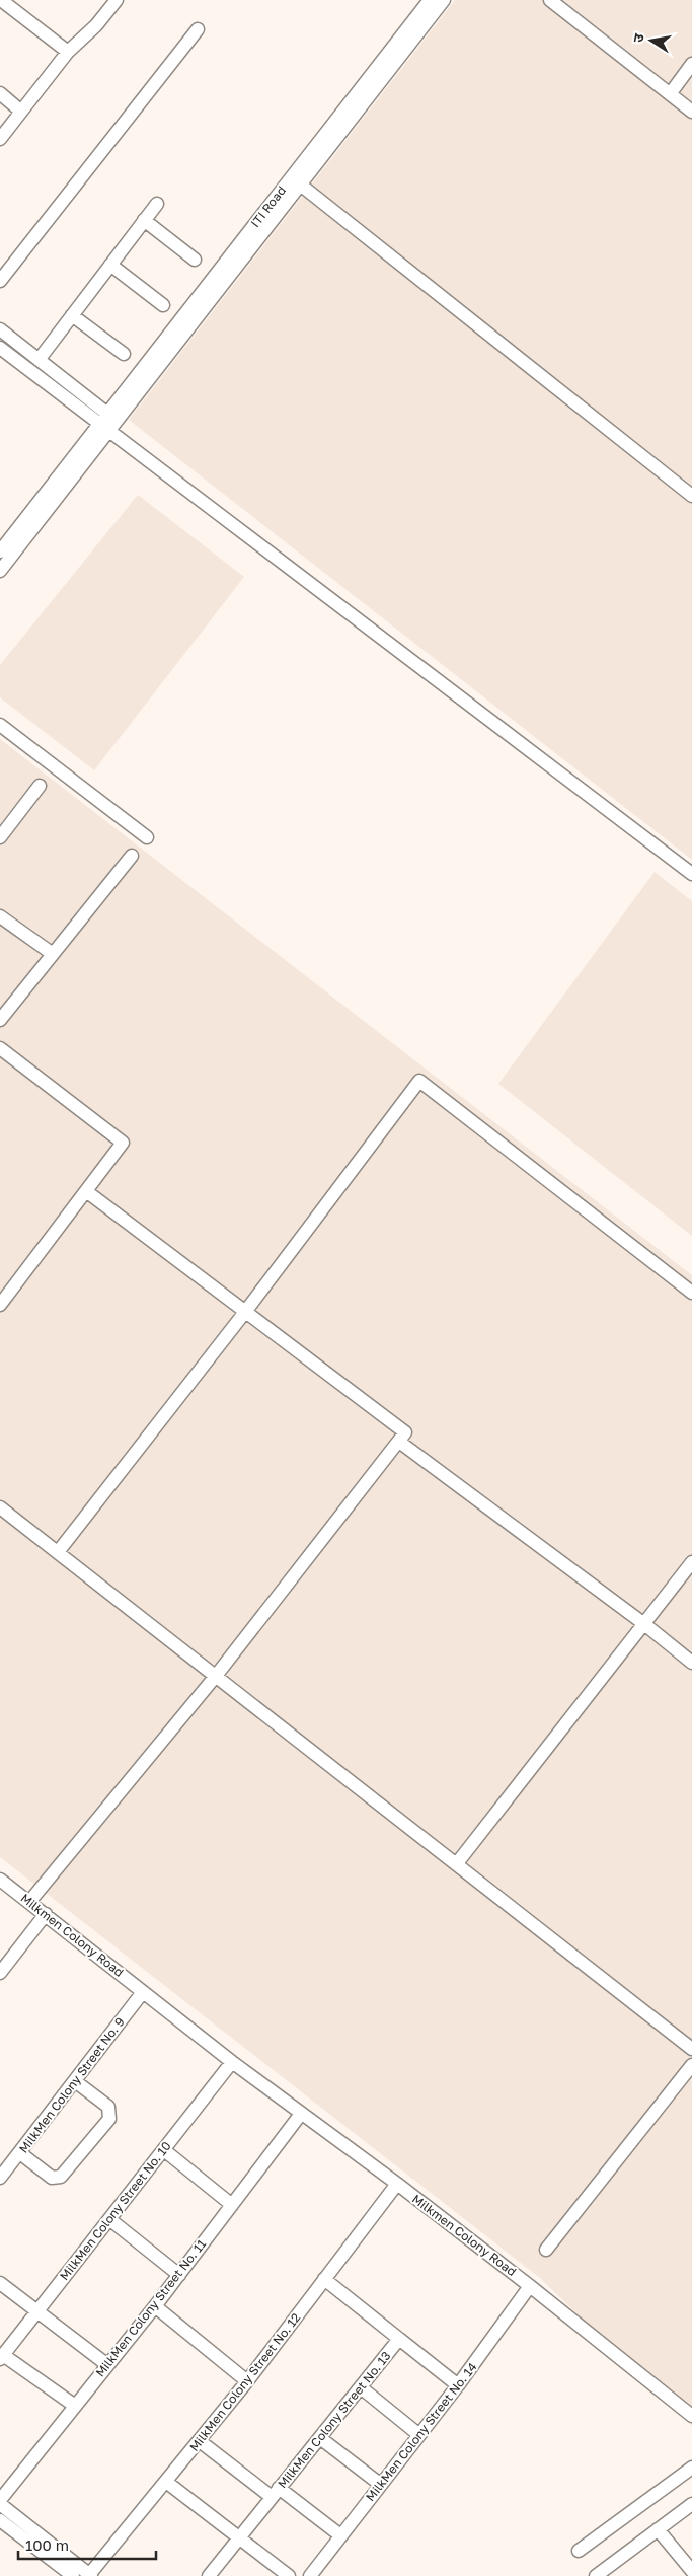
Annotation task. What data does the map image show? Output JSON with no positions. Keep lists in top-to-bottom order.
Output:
{
  "streets": {
    "street": [
      "ITI Road",
      "Milkmen Colony Road",
      "MilkMen Colony Street No. 9",
      "MilkMen Colony Street No. 10",
      "MilkMen Colony Street No. 11",
      "MilkMen Colony Street No. 12",
      "MilkMen Colony Street No. 13",
      "MilkMen Colony Street No. 14"
    ]
  },
  "crossings": [
    ["Milkmen Colony Road", "MilkMen Colony Street No. 9"],
    ["Milkmen Colony Road", "MilkMen Colony Street No. 10"],
    ["Milkmen Colony Road", "MilkMen Colony Street No. 11"],
    ["Milkmen Colony Road", "MilkMen Colony Street No. 12"],
    ["Milkmen Colony Road", "MilkMen Colony Street No. 14"],
    ["MilkMen Colony Street No. 12", "MilkMen Colony Street No. 13"]
  ],
  "scale_bar": "100 m",
  "north": "left"
}
